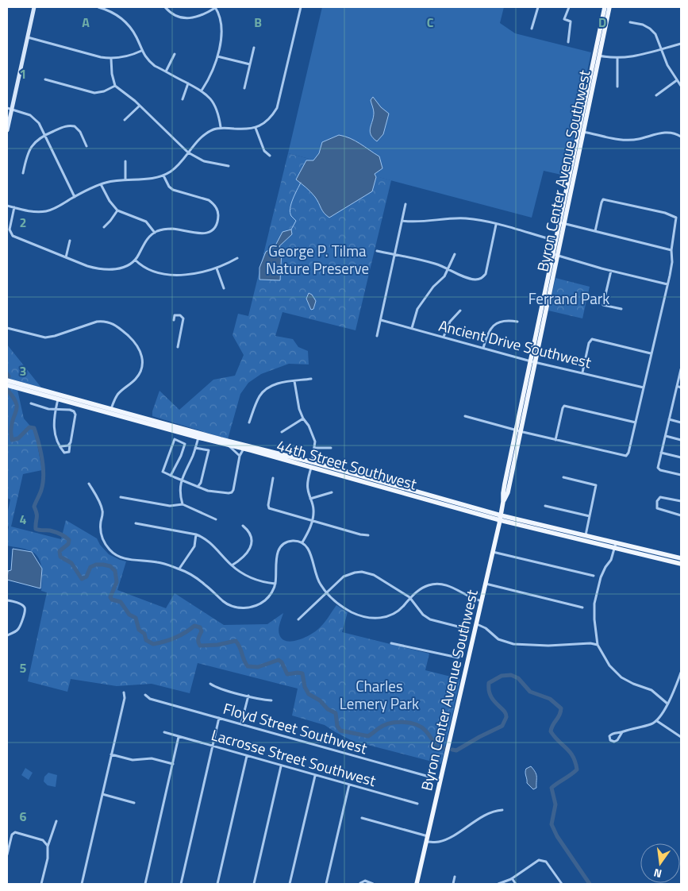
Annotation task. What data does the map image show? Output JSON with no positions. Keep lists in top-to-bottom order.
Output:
{
  "streets": {
    "main road": ["Byron Center Avenue Southwest", "44th Street Southwest"],
    "street": ["Ancient Drive Southwest", "Floyd Street Southwest", "Lacrosse Street Southwest"]
  },
  "crossings": [
    ["Byron Center Avenue Southwest", "Ancient Drive Southwest"],
    ["Byron Center Avenue Southwest", "44th Street Southwest"],
    ["Byron Center Avenue Southwest", "Floyd Street Southwest"]
  ],
  "parks": ["George P. Tilma Nature Preserve", "Ferrand Park", "Charles Lemery Park"],
  "north": "bottom",
  "grid": {
    "columns": [
      "A",
      "B",
      "C",
      "D"
    ],
    "rows": [
      "1",
      "2",
      "3",
      "4",
      "5",
      "6"
    ]
  }
}
